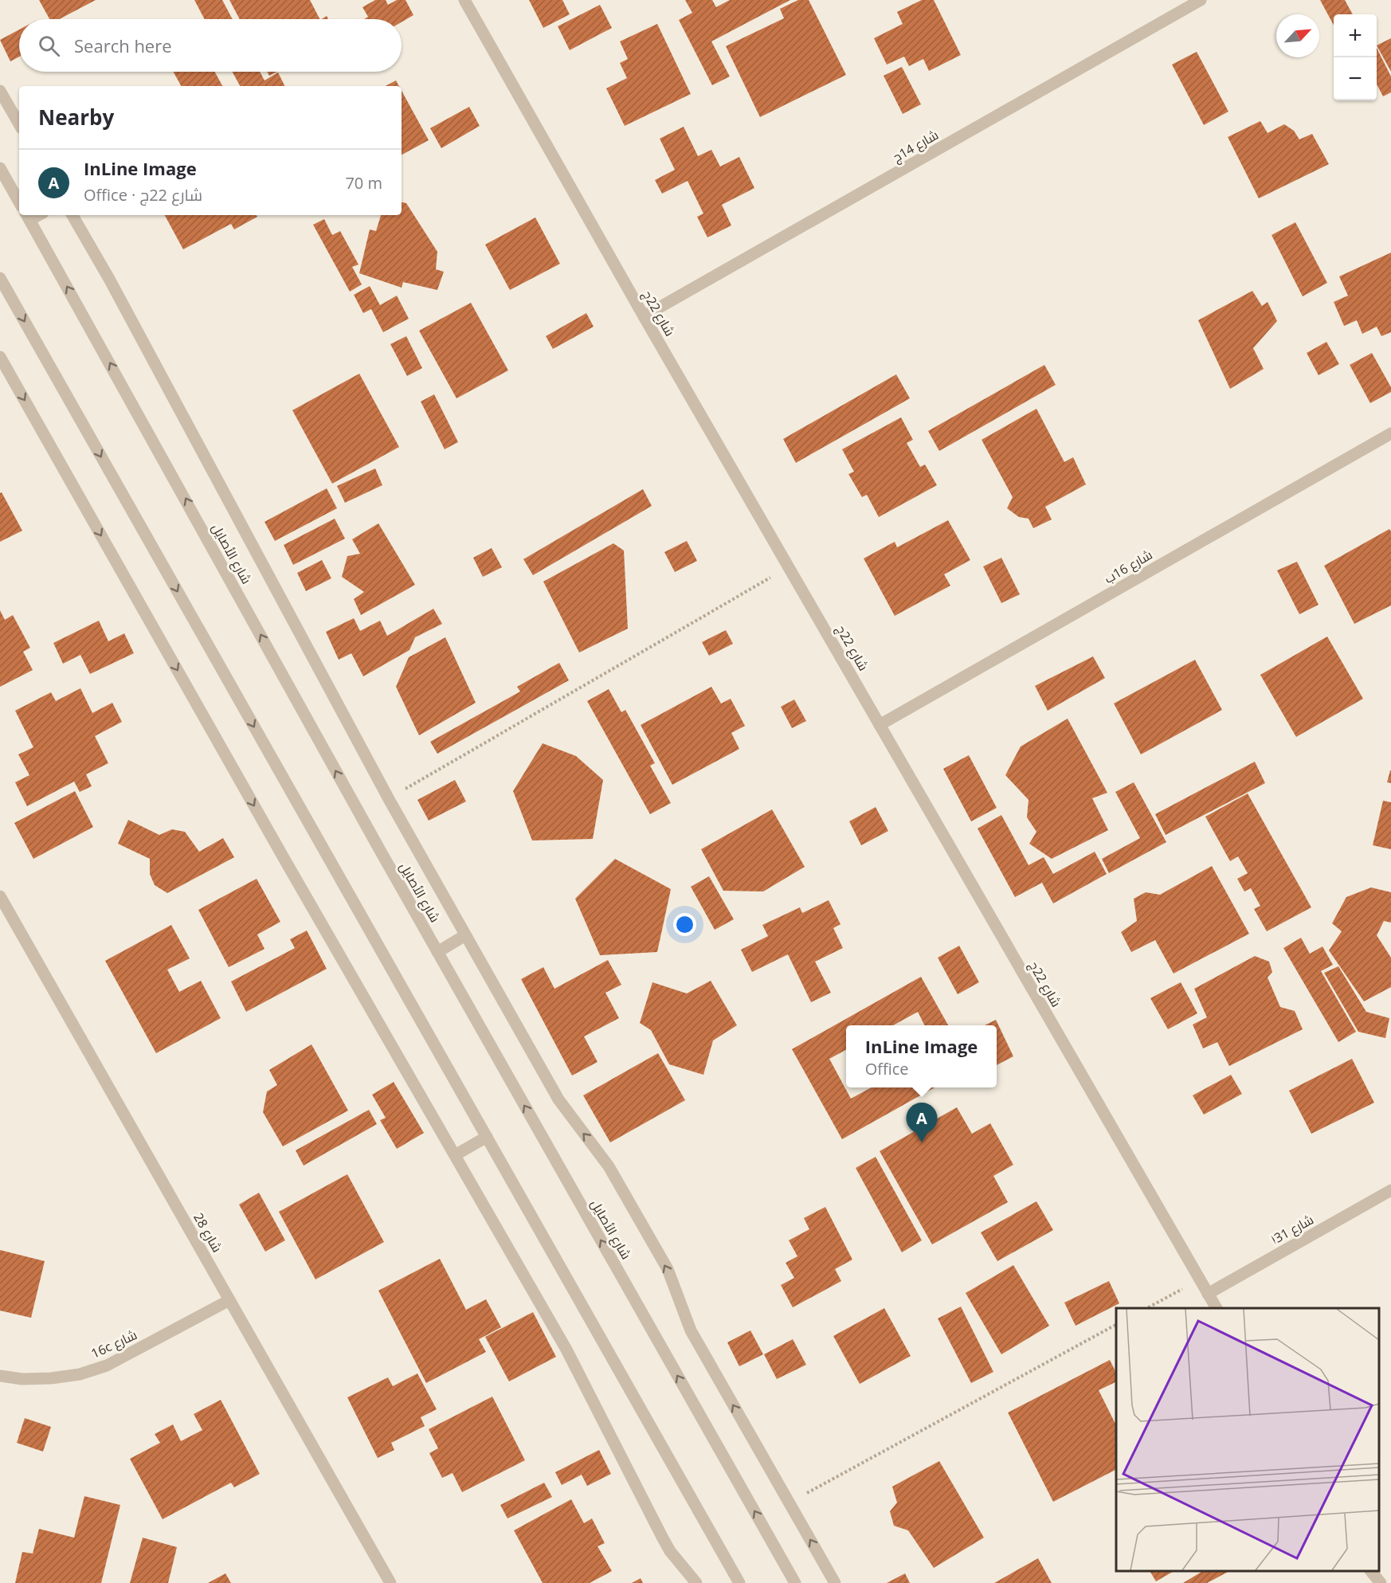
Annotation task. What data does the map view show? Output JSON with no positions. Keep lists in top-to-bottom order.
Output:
{
  "streets": {
    "street": [
      "شارع 14ج",
      "شارع 22ج",
      "شارع الأصايل",
      "شارع 16ب",
      "شارع 31ا",
      "شارع 28",
      "16c شارع"
    ]
  },
  "crossings": [
    ["شارع 14ج", "شارع 22ج"],
    ["شارع 22ج", "شارع 16ب"],
    ["شارع 22ج", "شارع 31ا"],
    ["شارع 28", "16c شارع"]
  ],
  "north": "top right",
  "page": {
    "map_buttons": ["+", "−"],
    "search": "Search here",
    "heading": "Nearby",
    "list": [
      {
        "mark": "A",
        "name": "InLine Image",
        "note": "Office · شارع 22ج",
        "value": "70 m"
      }
    ],
    "popup": ["InLine Image", "Office"],
    "pins": "A"
  }
}
